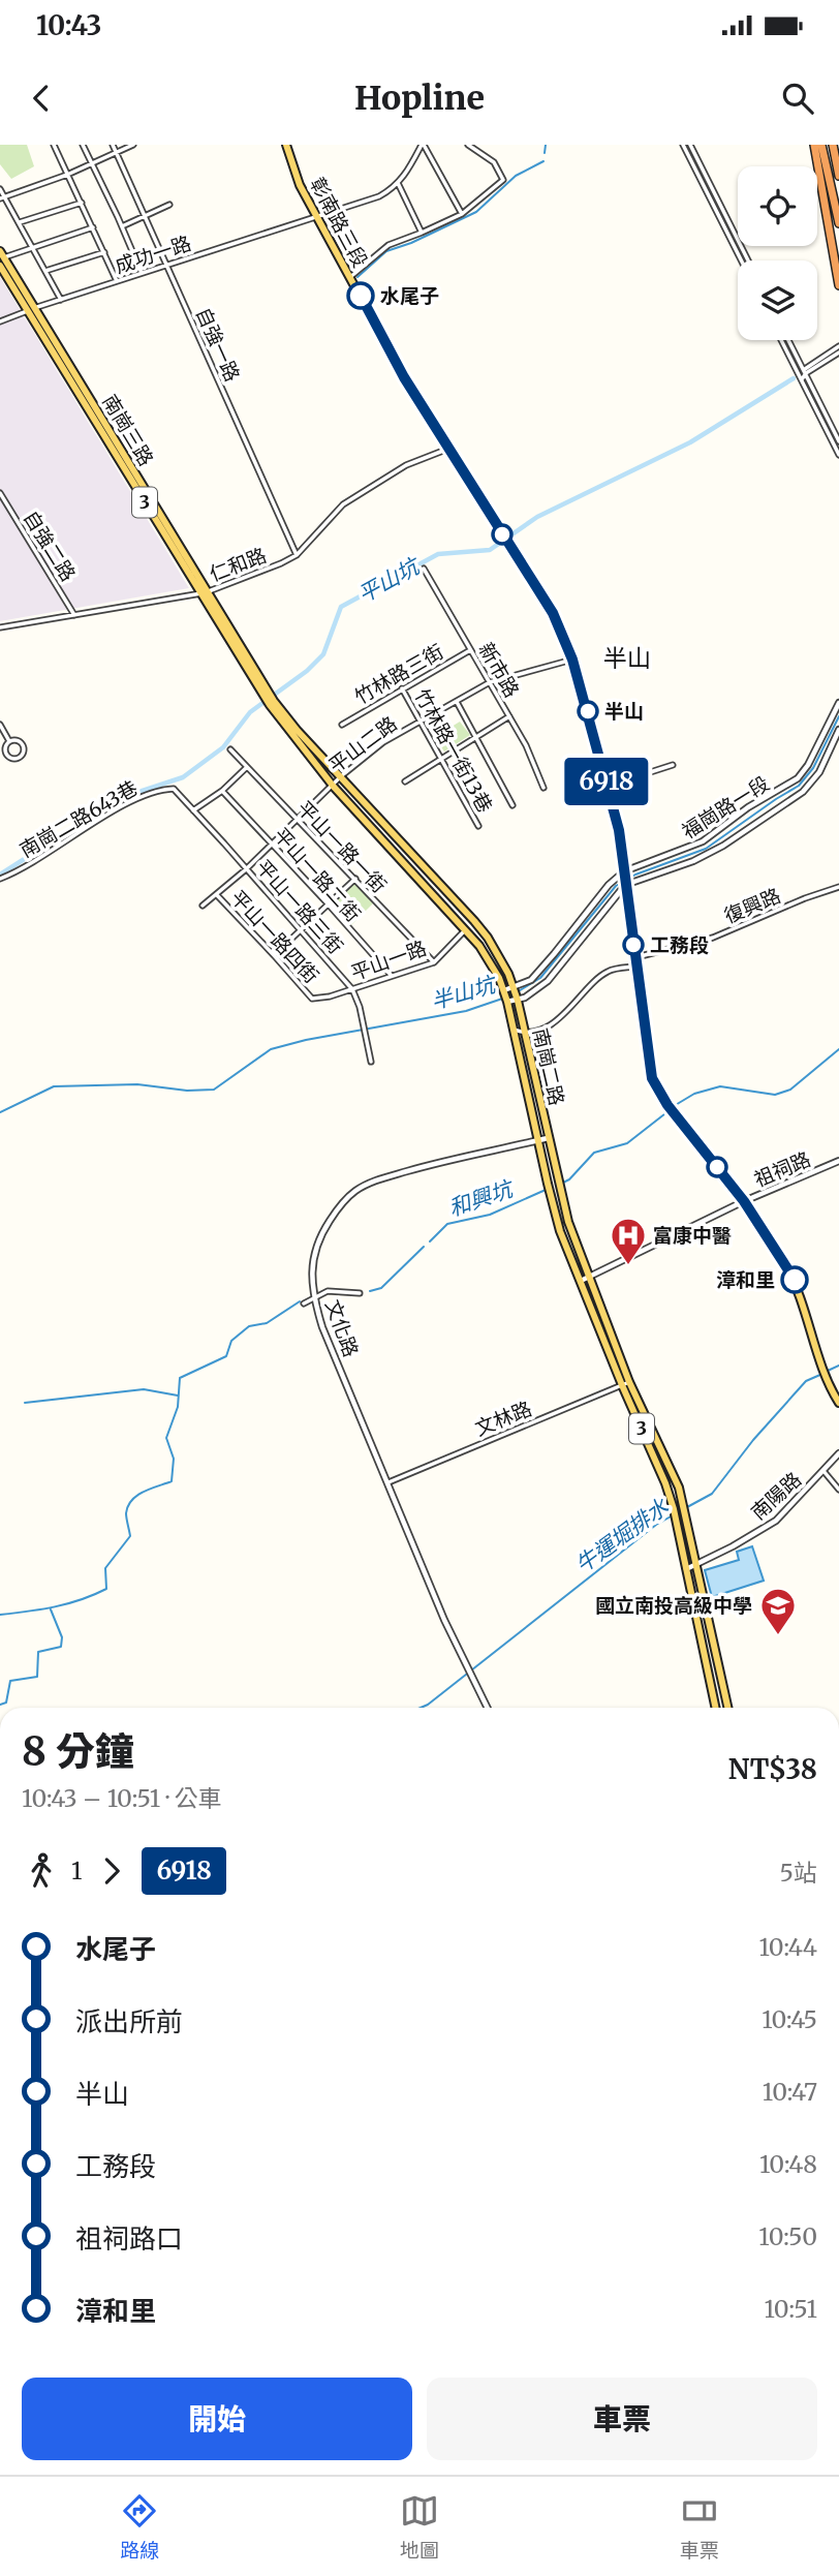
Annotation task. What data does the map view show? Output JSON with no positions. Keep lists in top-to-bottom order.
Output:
{
  "streets": {
    "main road": [
      "彰南路三段",
      "南崗三路",
      "3",
      "南崗二路"
    ],
    "street": [
      "成功一路",
      "自強一路",
      "自強二路",
      "仁和路",
      "新市路",
      "竹林路三街",
      "平山二路",
      "竹林路一街13巷",
      "福崗路一段",
      "南崗二路643巷",
      "平山一路一街",
      "平山一路二街",
      "復興路",
      "平山一路三街",
      "平山一路四街",
      "平山一路",
      "祖祠路",
      "文化路",
      "文林路",
      "南陽路"
    ]
  },
  "crossings": [
    ["彰南路三段", "成功一路"],
    ["彰南路三段", "仁和路"],
    ["彰南路三段", "平山二路"],
    ["彰南路三段", "福崗路一段"],
    ["彰南路三段", "復興路"],
    ["彰南路三段", "祖祠路"],
    ["成功一路", "自強一路"],
    ["成功一路", "南崗三路"],
    ["自強一路", "仁和路"],
    ["南崗三路", "仁和路"],
    ["南崗三路", "南崗二路"],
    ["3", "南崗二路"],
    ["3", "南陽路"],
    ["自強二路", "仁和路"],
    ["新市路", "竹林路三街"],
    ["新市路", "平山二路"],
    ["竹林路三街", "竹林路一街13巷"],
    ["平山二路", "竹林路一街13巷"],
    ["平山二路", "平山一路一街"],
    ["平山二路", "平山一路二街"],
    ["平山二路", "平山一路三街"],
    ["平山二路", "平山一路四街"],
    ["平山二路", "南崗二路"],
    ["福崗路一段", "南崗二路"],
    ["南崗二路643巷", "平山一路三街"],
    ["平山一路一街", "平山一路"],
    ["平山一路二街", "平山一路"],
    ["平山一路三街", "平山一路"],
    ["平山一路四街", "平山一路"],
    ["平山一路", "南崗二路"],
    ["南崗二路", "祖祠路"],
    ["南崗二路", "文化路"],
    ["南崗二路", "文林路"],
    ["南崗二路", "南陽路"],
    ["文化路", "文林路"]
  ],
  "districts": ["半山"],
  "water": [
    "平山坑",
    "半山坑",
    "和興坑",
    "牛運堀排水"
  ],
  "places": {
    "other": [
      "水尾子",
      "半山",
      "工務段",
      "漳和里"
    ],
    "hospital": ["富康中醫"],
    "school or university": ["國立南投高級中學"]
  },
  "lines": ["bus line 6918"],
  "page": {
    "status": "10:43",
    "header": "Hopline",
    "on_map": "6918",
    "heading": ["8 分鐘", "10:43 – 10:51 · 公車", "NT$38"],
    "legs": ["1", "6918", "5站"],
    "list": [
      {
        "name": "水尾子",
        "value": "10:44"
      },
      {
        "name": "派出所前",
        "value": "10:45"
      },
      {
        "name": "半山",
        "value": "10:47"
      },
      {
        "name": "工務段",
        "value": "10:48"
      },
      {
        "name": "祖祠路口",
        "value": "10:50"
      },
      {
        "name": "漳和里",
        "value": "10:51"
      }
    ],
    "buttons": ["開始", "車票"],
    "tabs": ["路線", "地圖", "車票"]
  }
}
